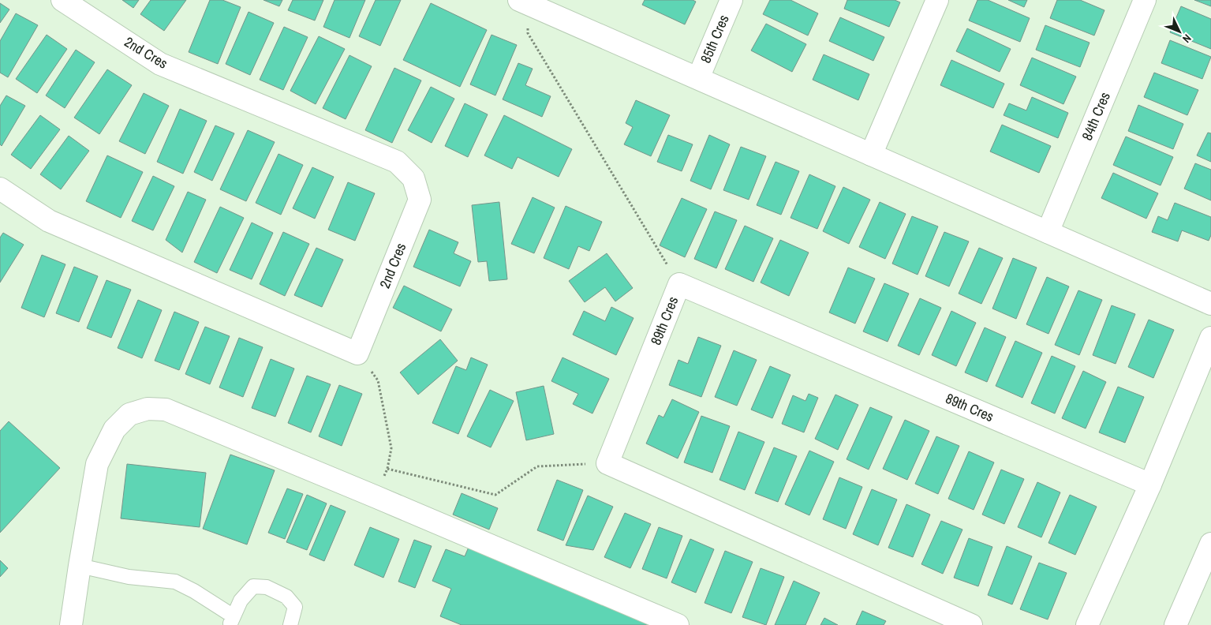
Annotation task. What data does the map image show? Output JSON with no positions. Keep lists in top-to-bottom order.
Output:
{
  "streets": {
    "street": [
      "85th Cres",
      "2nd Cres",
      "84th Cres",
      "89th Cres"
    ]
  },
  "north": "bottom right"
}
